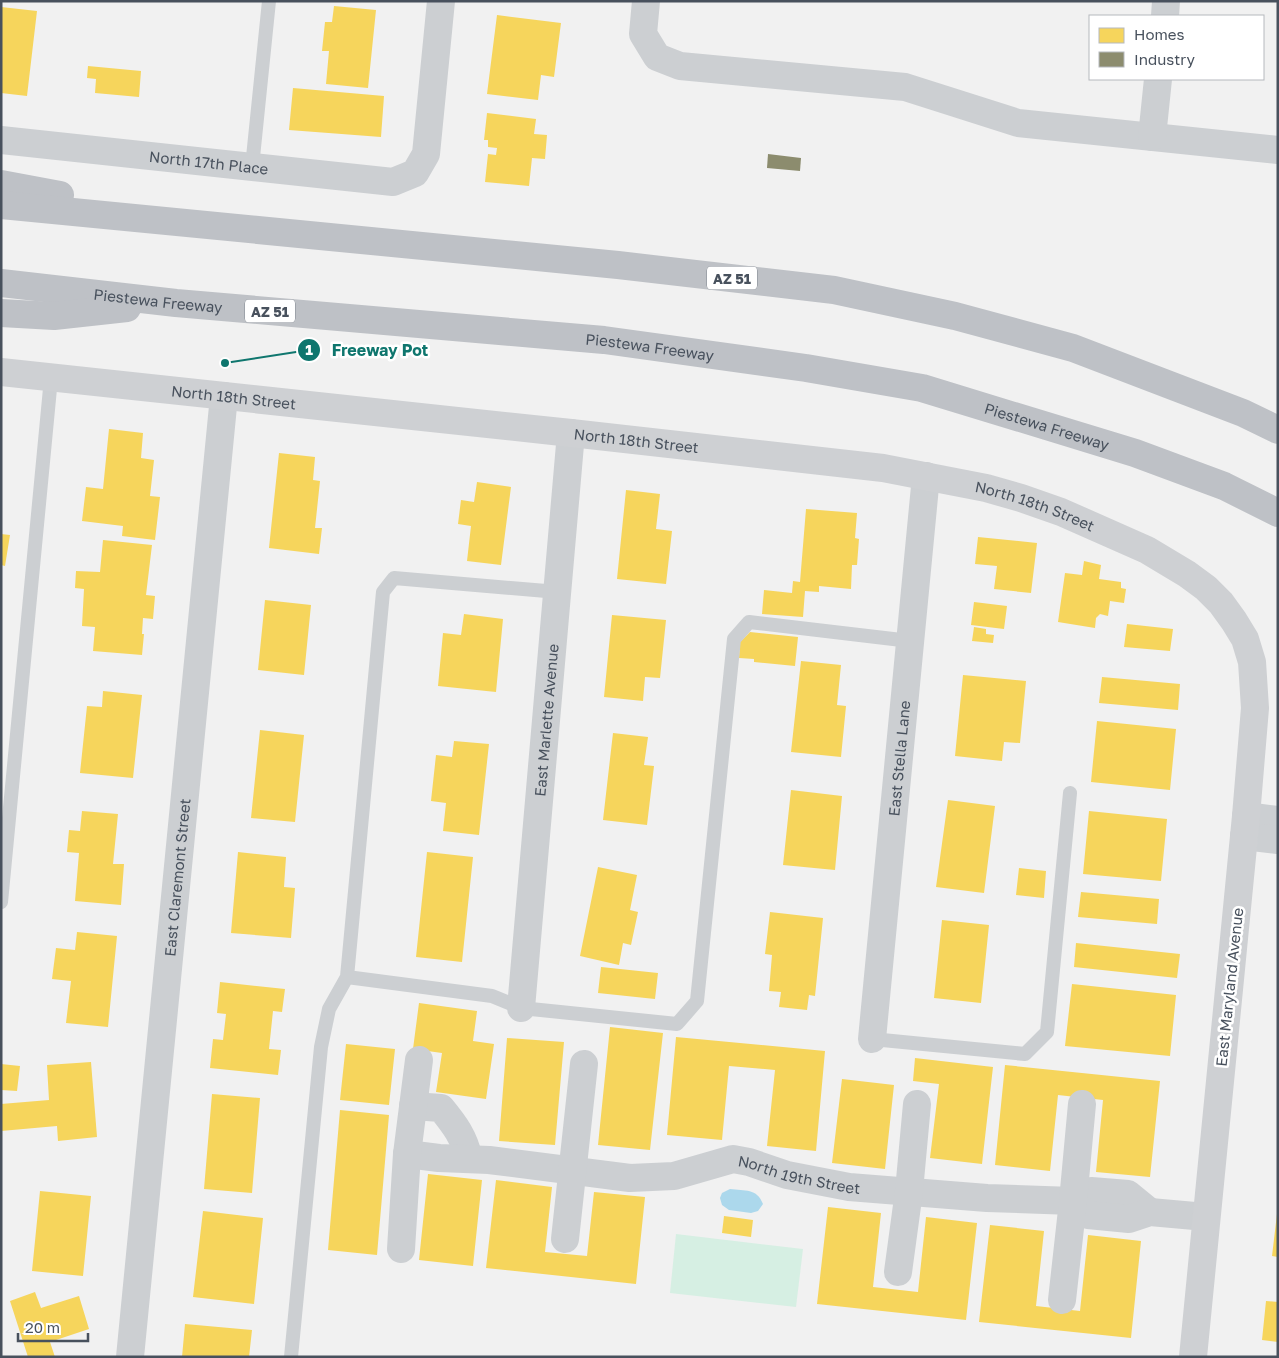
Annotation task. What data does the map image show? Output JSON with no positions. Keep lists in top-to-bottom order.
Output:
{
  "streets": {
    "highway": ["AZ 51", "Piestewa Freeway"],
    "street": [
      "North 17th Place",
      "North 18th Street",
      "East Marlette Avenue",
      "East Stella Lane",
      "East Claremont Street",
      "East Maryland Avenue",
      "North 19th Street"
    ]
  },
  "crossings": [
    ["North 18th Street", "East Marlette Avenue"],
    ["North 18th Street", "East Stella Lane"],
    ["North 18th Street", "East Claremont Street"],
    ["North 18th Street", "East Maryland Avenue"]
  ],
  "places": ["Freeway Pot"],
  "legend": ["Homes", "Industry"],
  "scale_bar": "20 m"
}
